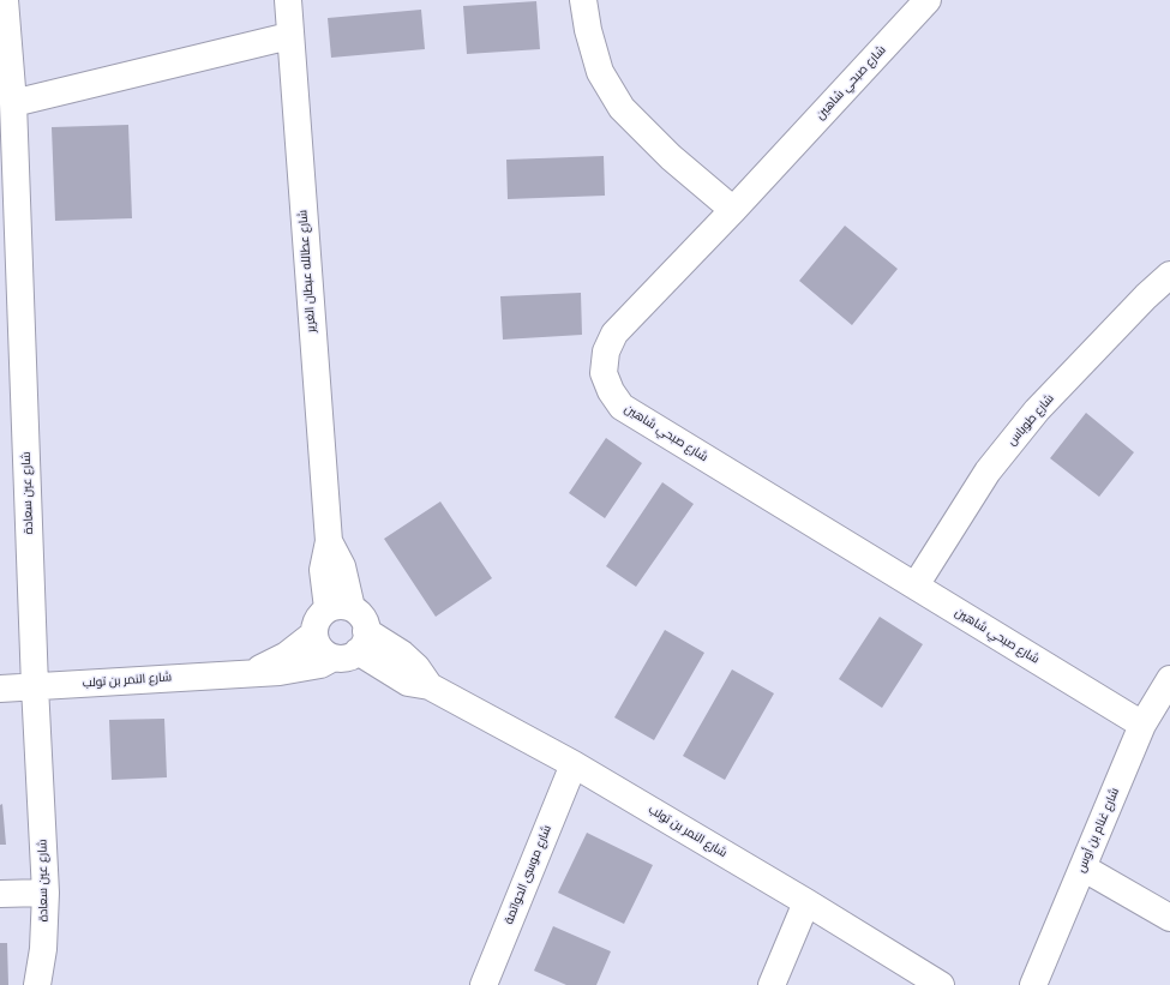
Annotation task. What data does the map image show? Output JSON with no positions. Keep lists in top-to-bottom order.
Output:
{
  "streets": {
    "street": [
      "شارع صبحي شاهين",
      "شارع عطالله عبطان الغرير",
      "شارع طوباس",
      "شارع عين سعادة",
      "شارع النمر بن تولب",
      "شارع غنام بن أوس",
      "شارع موسى الحواتمة"
    ]
  },
  "crossings": [
    ["شارع صبحي شاهين", "شارع طوباس"],
    ["شارع صبحي شاهين", "شارع غنام بن أوس"],
    ["شارع عطالله عبطان الغرير", "شارع النمر بن تولب"],
    ["شارع عين سعادة", "شارع النمر بن تولب"],
    ["شارع النمر بن تولب", "شارع موسى الحواتمة"]
  ]
}
